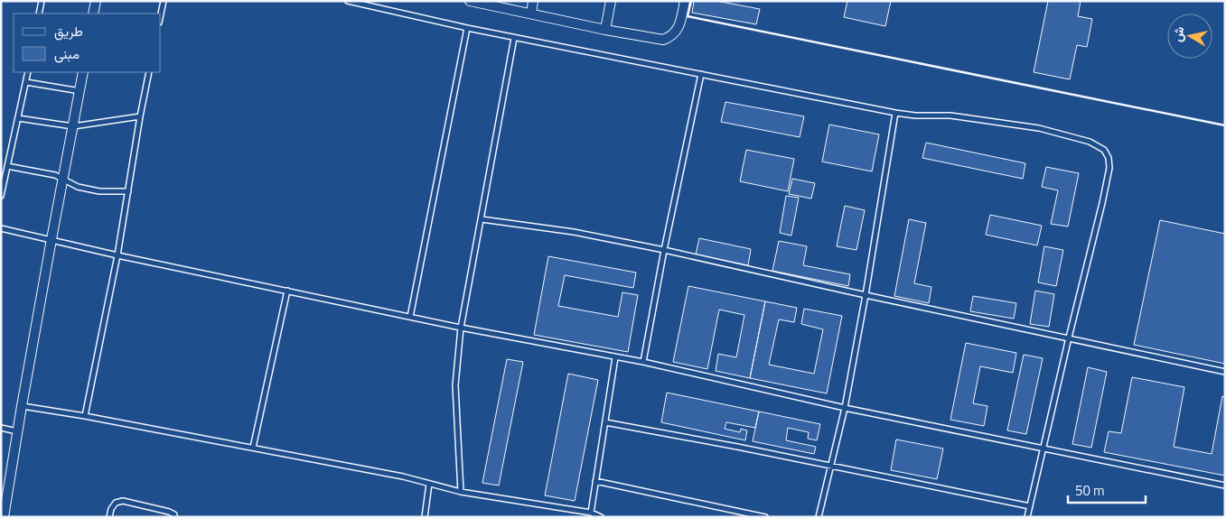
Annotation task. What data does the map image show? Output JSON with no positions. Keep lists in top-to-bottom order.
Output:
{
  "legend": ["طريق", "مبنى"],
  "scale_bar": "50 m",
  "north": "left"
}
